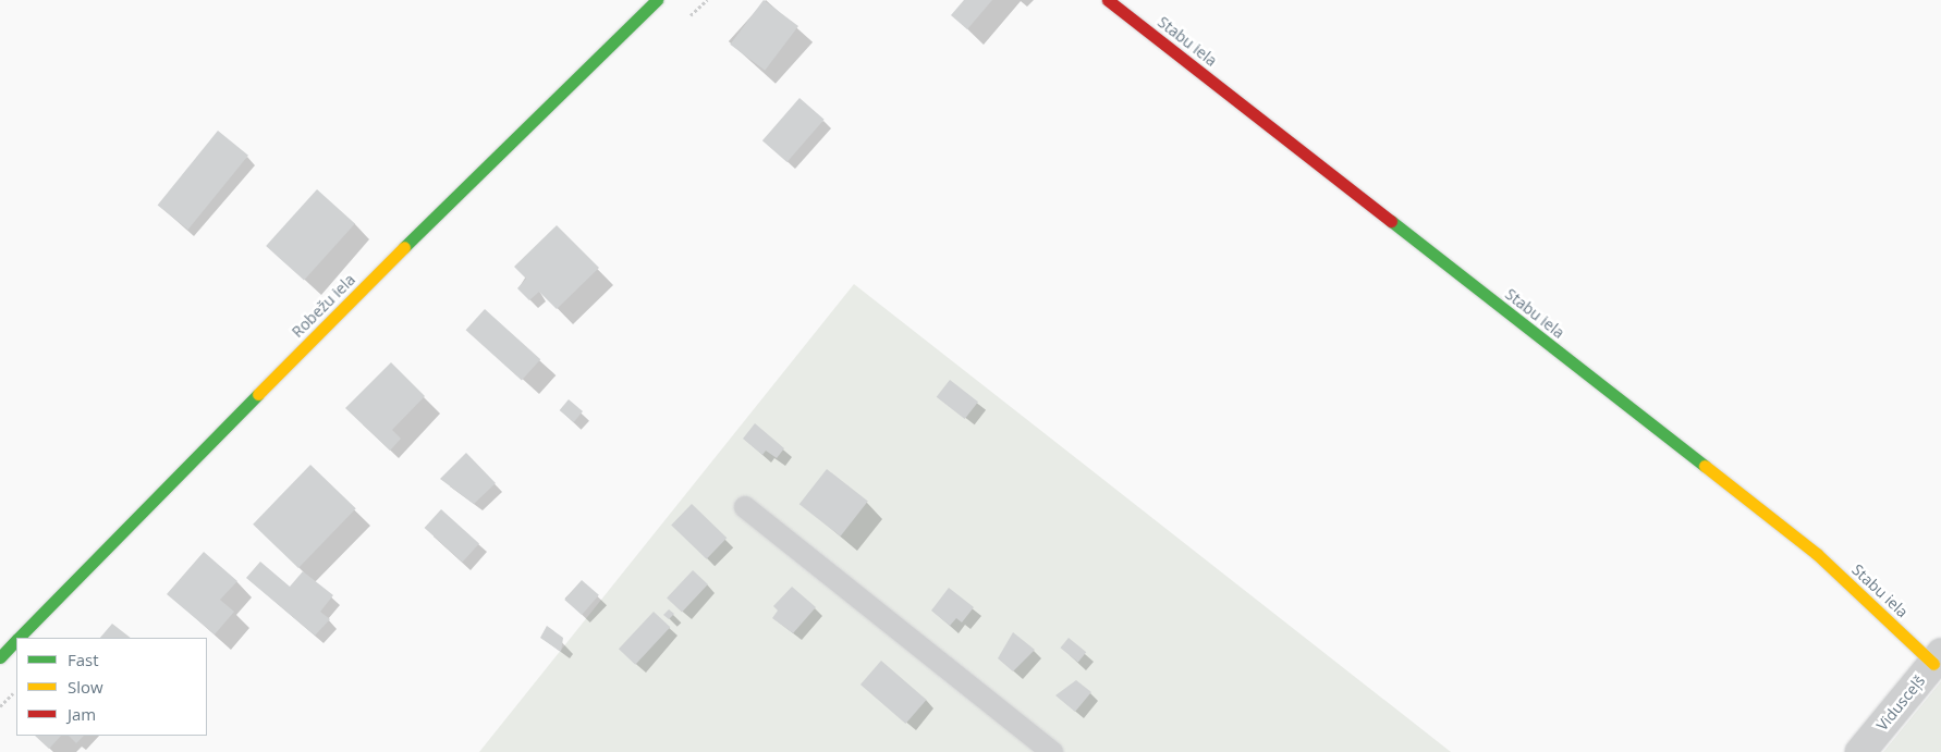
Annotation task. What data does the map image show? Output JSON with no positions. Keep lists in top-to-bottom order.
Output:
{
  "streets": {
    "street": ["Stabu iela", "Robežu iela", "Vidusceļš"]
  },
  "crossings": [
    ["Stabu iela", "Vidusceļš"]
  ],
  "legend": ["Fast", "Slow", "Jam"]
}
